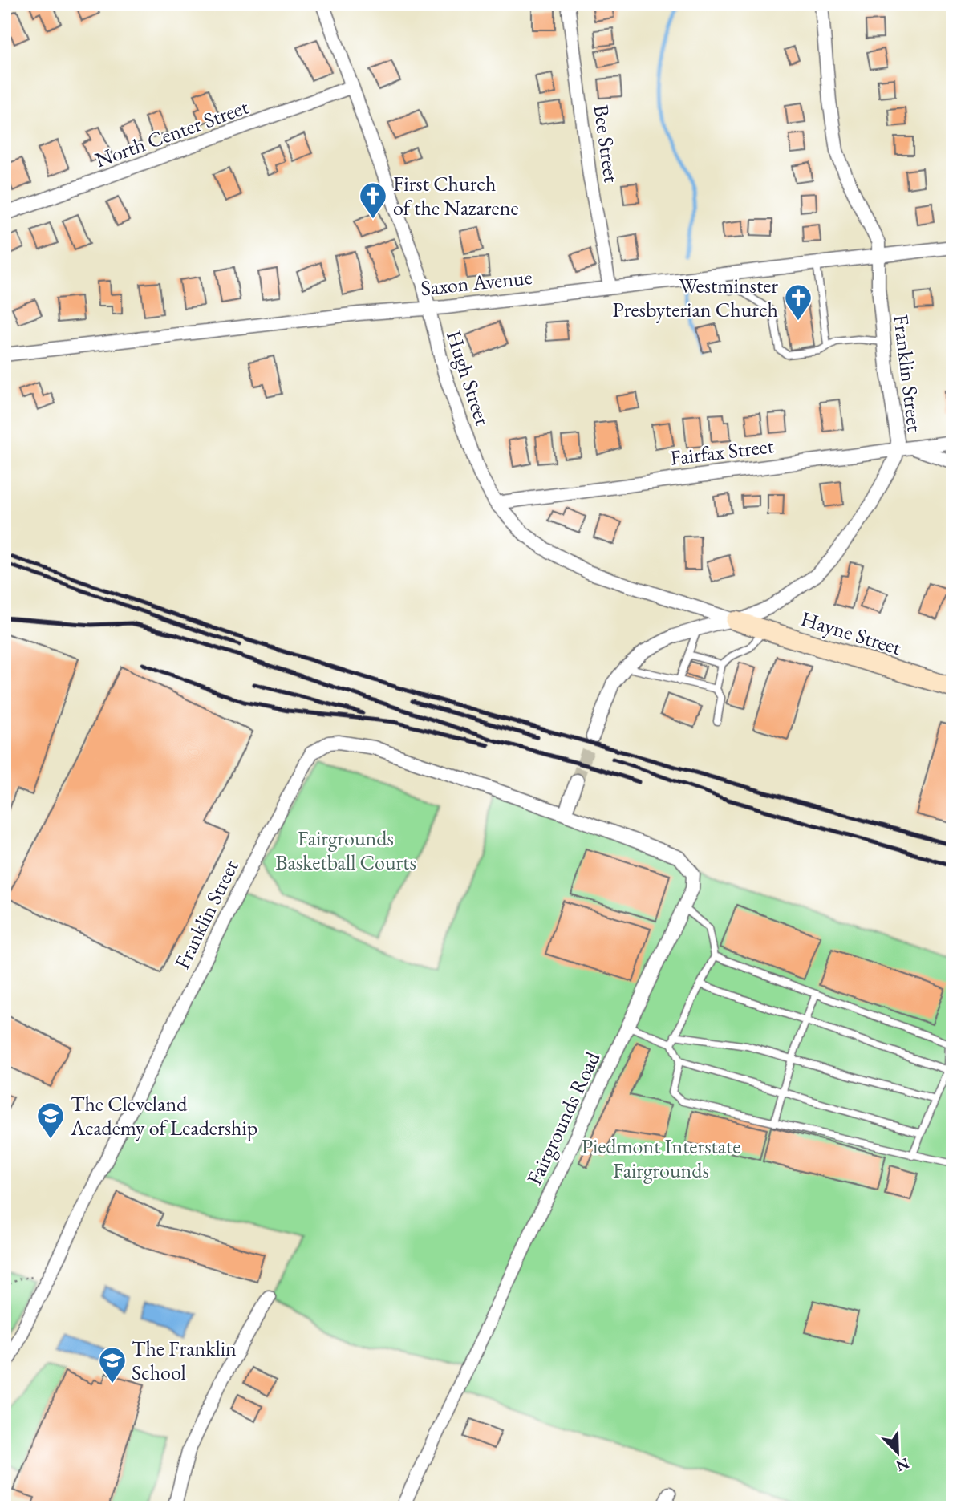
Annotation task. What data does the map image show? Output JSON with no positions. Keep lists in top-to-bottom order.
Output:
{
  "streets": {
    "street": [
      "North Center Street",
      "Bee Street",
      "Saxon Avenue",
      "Franklin Street",
      "Hugh Street",
      "Fairfax Street",
      "Hayne Street",
      "Fairgrounds Road"
    ]
  },
  "crossings": [
    ["North Center Street", "Hugh Street"],
    ["Bee Street", "Saxon Avenue"],
    ["Saxon Avenue", "Franklin Street"],
    ["Saxon Avenue", "Hugh Street"],
    ["Franklin Street", "Hugh Street"],
    ["Franklin Street", "Fairfax Street"],
    ["Franklin Street", "Hayne Street"],
    ["Franklin Street", "Fairgrounds Road"],
    ["Hugh Street", "Fairfax Street"],
    ["Hugh Street", "Hayne Street"]
  ],
  "parks": ["Fairgrounds Basketball Courts", "Piedmont Interstate Fairgrounds"],
  "places": {
    "church": ["First Church of the Nazarene", "Westminster Presbyterian Church"],
    "school or university": ["The Cleveland Academy of Leadership", "The Franklin School"]
  },
  "north": "bottom right"
}
